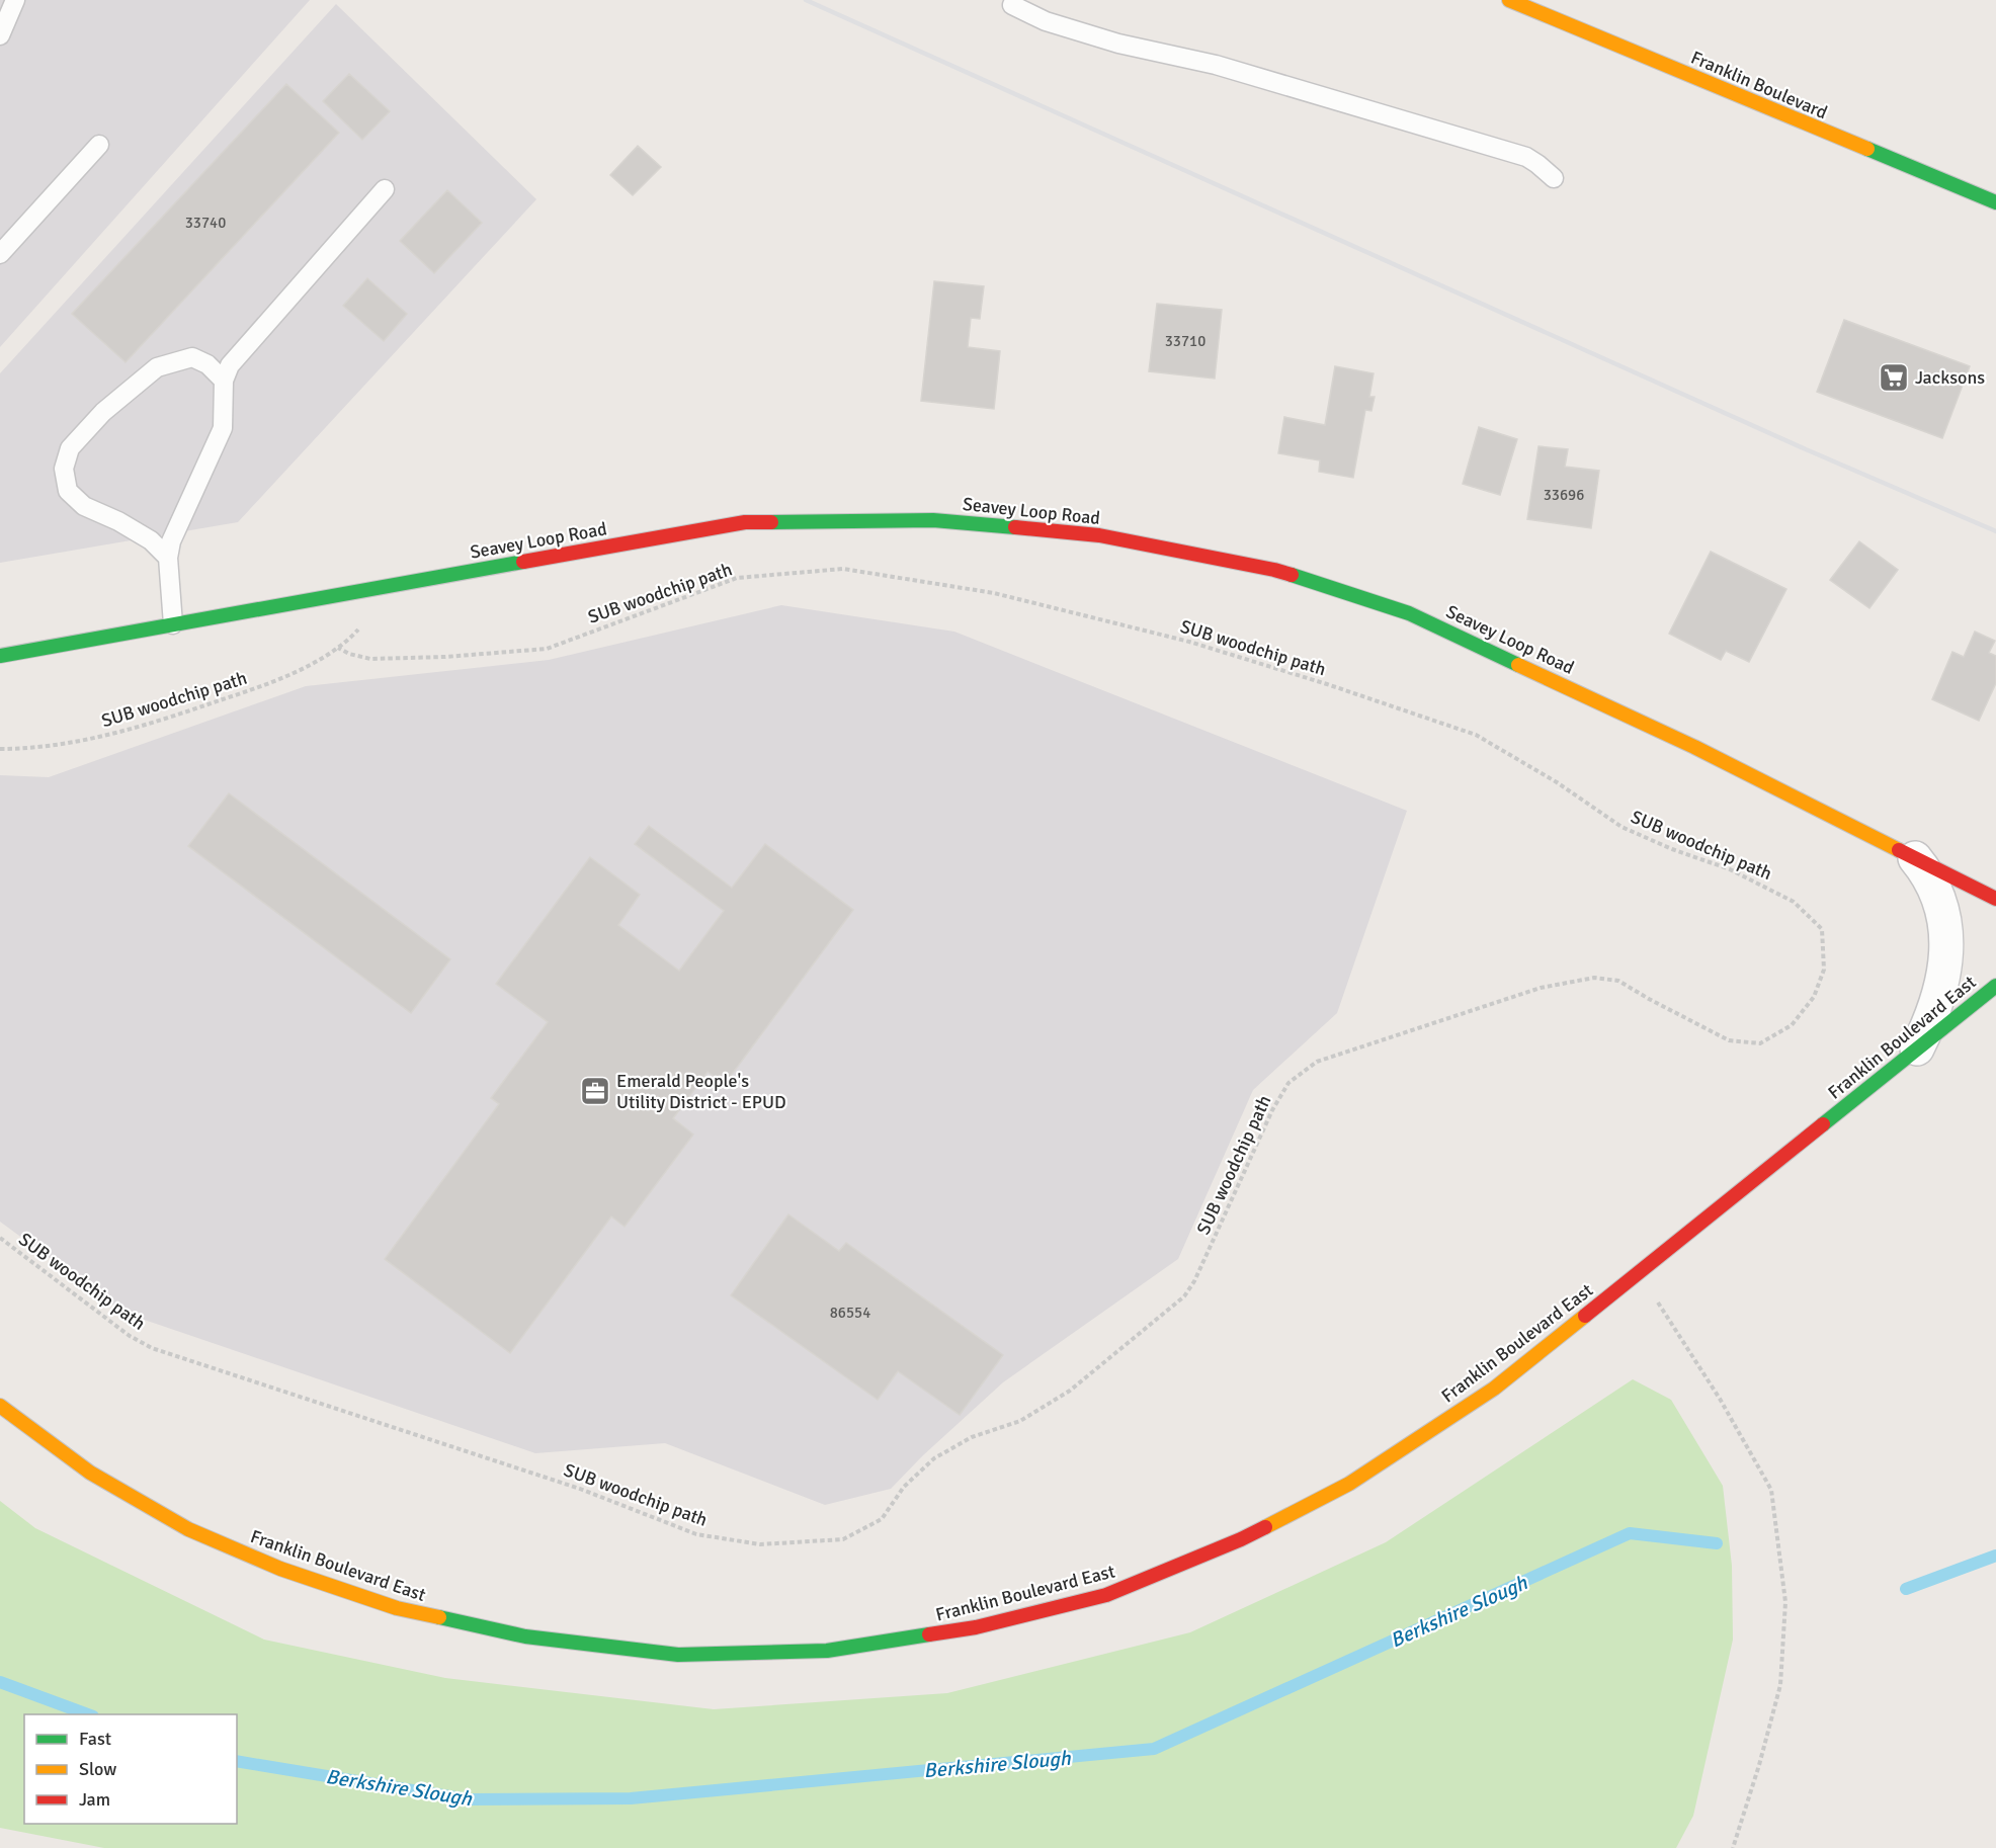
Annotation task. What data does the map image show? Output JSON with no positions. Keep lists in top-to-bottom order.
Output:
{
  "streets": {
    "main road": ["Franklin Boulevard", "Seavey Loop Road", "Franklin Boulevard East"],
    "path": ["SUB woodchip path"]
  },
  "water": ["Berkshire Slough"],
  "places": {
    "supermarket": ["Jacksons"],
    "office": ["Emerald People's Utility District - EPUD"]
  },
  "house_numbers": [
    "33740",
    "33710",
    "33696",
    "86554"
  ],
  "legend": ["Fast", "Slow", "Jam"]
}
